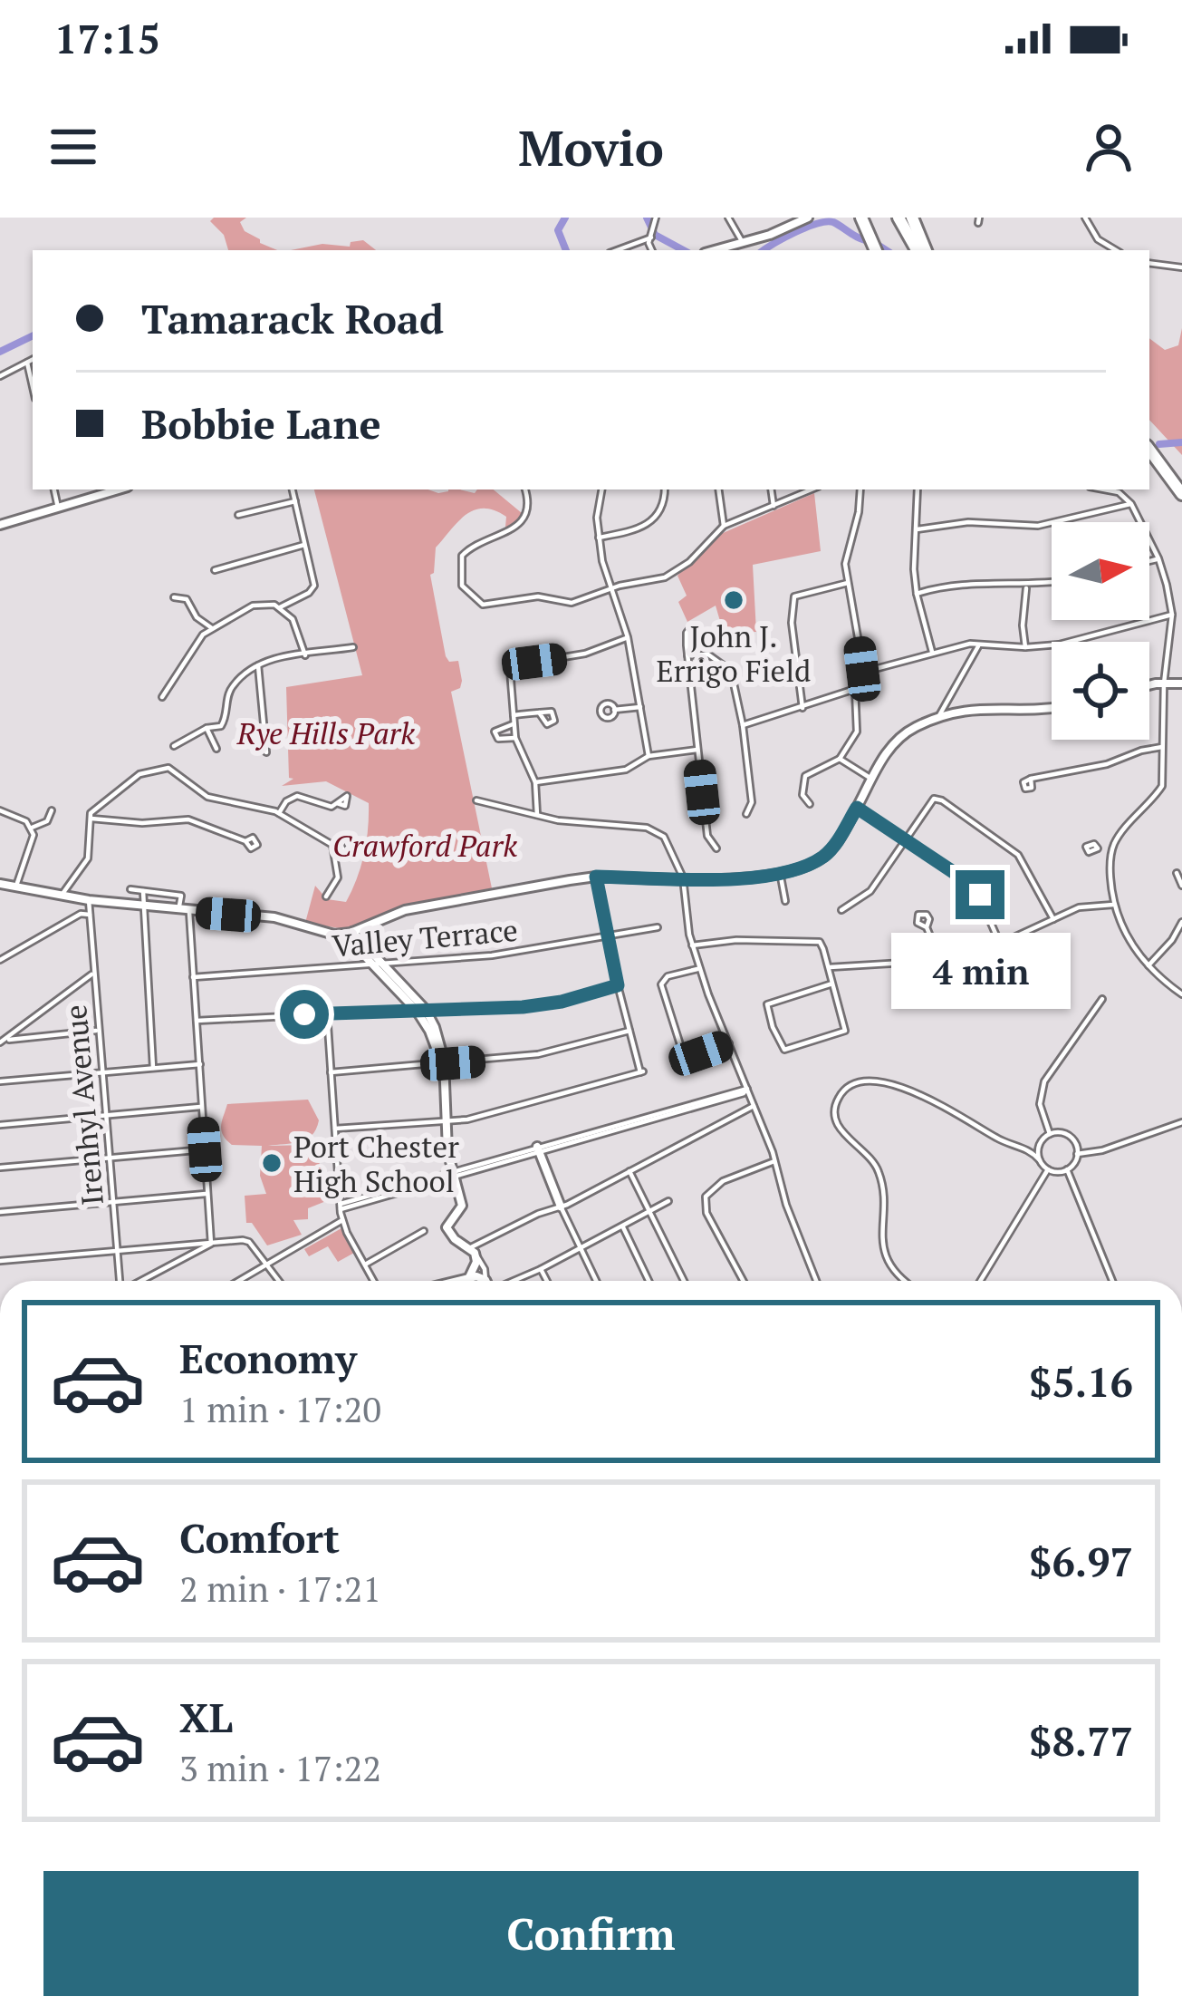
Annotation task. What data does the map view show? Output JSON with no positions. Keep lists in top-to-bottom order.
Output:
{
  "streets": {
    "street": ["Valley Terrace", "Irenhyl Avenue"]
  },
  "parks": ["Rye Hills Park", "Crawford Park"],
  "places": ["John J. Errigo Field", "Port Chester High School"],
  "north": "right",
  "page": {
    "status": "17:15",
    "header": "Movio",
    "banner": ["Tamarack Road", "Bobbie Lane"],
    "bubble": "4 min",
    "list": [
      {
        "name": "Economy",
        "note": "1 min · 17:20",
        "value": "$5.16"
      },
      {
        "name": "Comfort",
        "note": "2 min · 17:21",
        "value": "$6.97"
      },
      {
        "name": "XL",
        "note": "3 min · 17:22",
        "value": "$8.77"
      }
    ],
    "buttons": "Confirm"
  }
}
